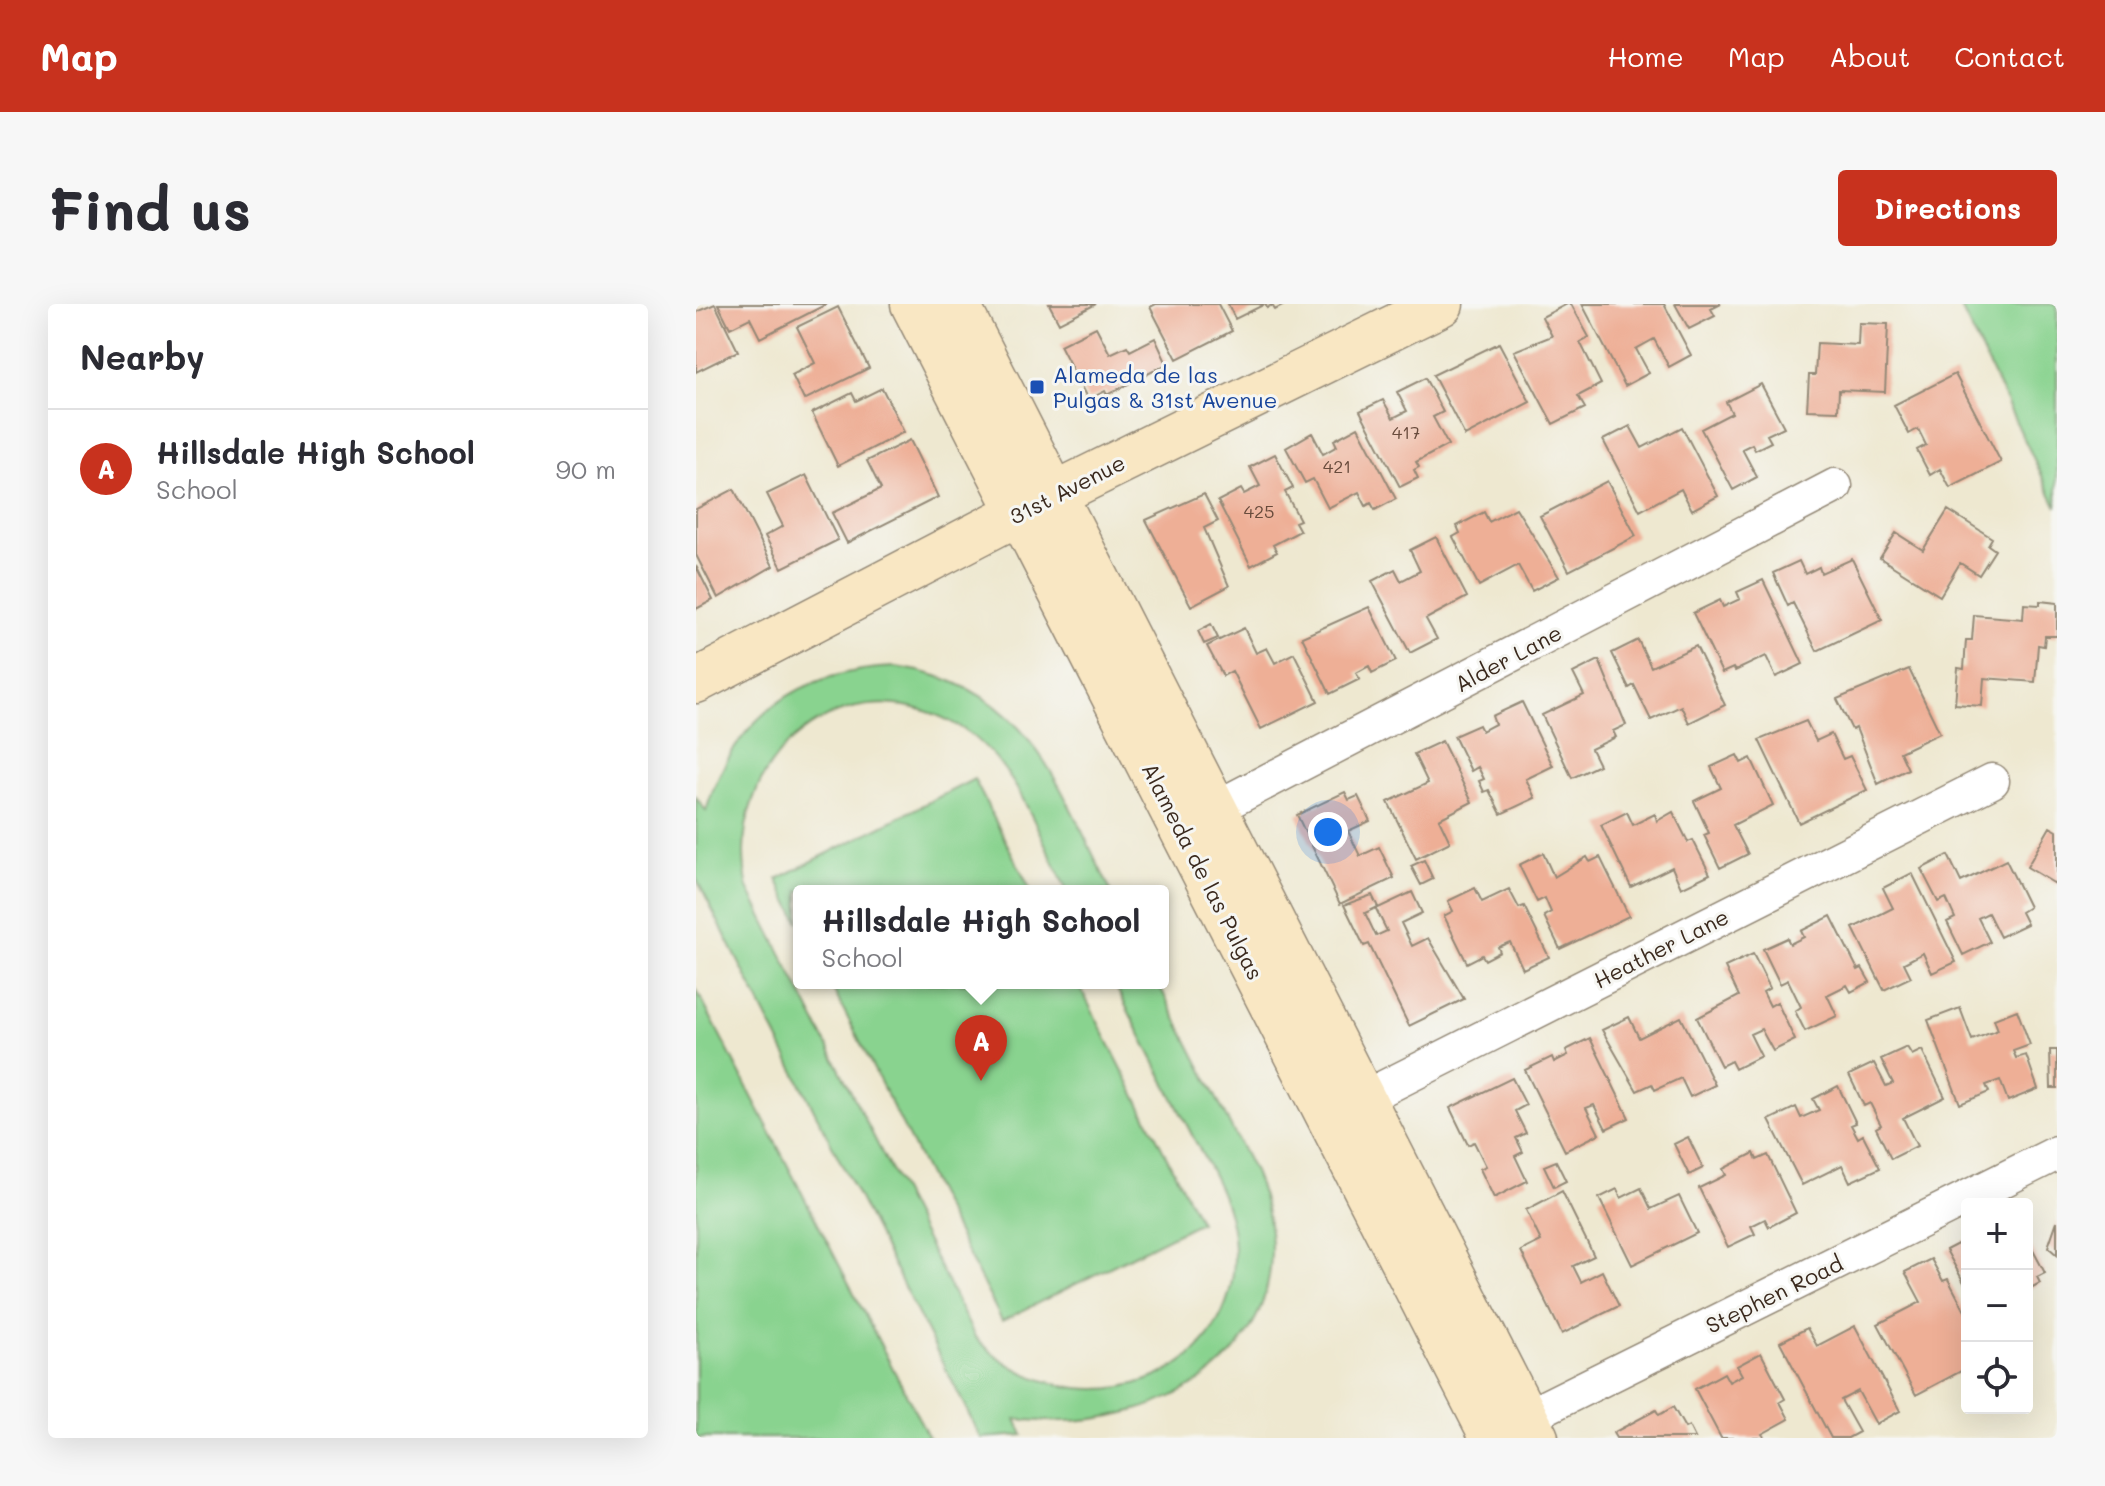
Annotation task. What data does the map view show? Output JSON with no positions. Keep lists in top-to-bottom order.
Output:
{
  "streets": {
    "main road": ["31st Avenue", "Alameda de las Pulgas"],
    "street": ["Alder Lane", "Heather Lane", "Stephen Road"]
  },
  "crossings": [
    ["31st Avenue", "Alameda de las Pulgas"],
    ["Alder Lane", "Alameda de las Pulgas"],
    ["Alameda de las Pulgas", "Heather Lane"],
    ["Alameda de las Pulgas", "Stephen Road"]
  ],
  "places": {
    "transit": ["Alameda de las Pulgas & 31st Avenue"]
  },
  "house_numbers": ["417", "421", "425"],
  "page": {
    "header": "Map",
    "nav": [
      "Home",
      "Map",
      "About",
      "Contact"
    ],
    "buttons": "Directions",
    "title": "Find us",
    "heading": "Nearby",
    "list": [
      {
        "mark": "A",
        "name": "Hillsdale High School",
        "note": "School",
        "value": "90 m"
      }
    ],
    "popup": ["Hillsdale High School", "School"],
    "pins": "A",
    "map_buttons": ["+", "−"]
  }
}
